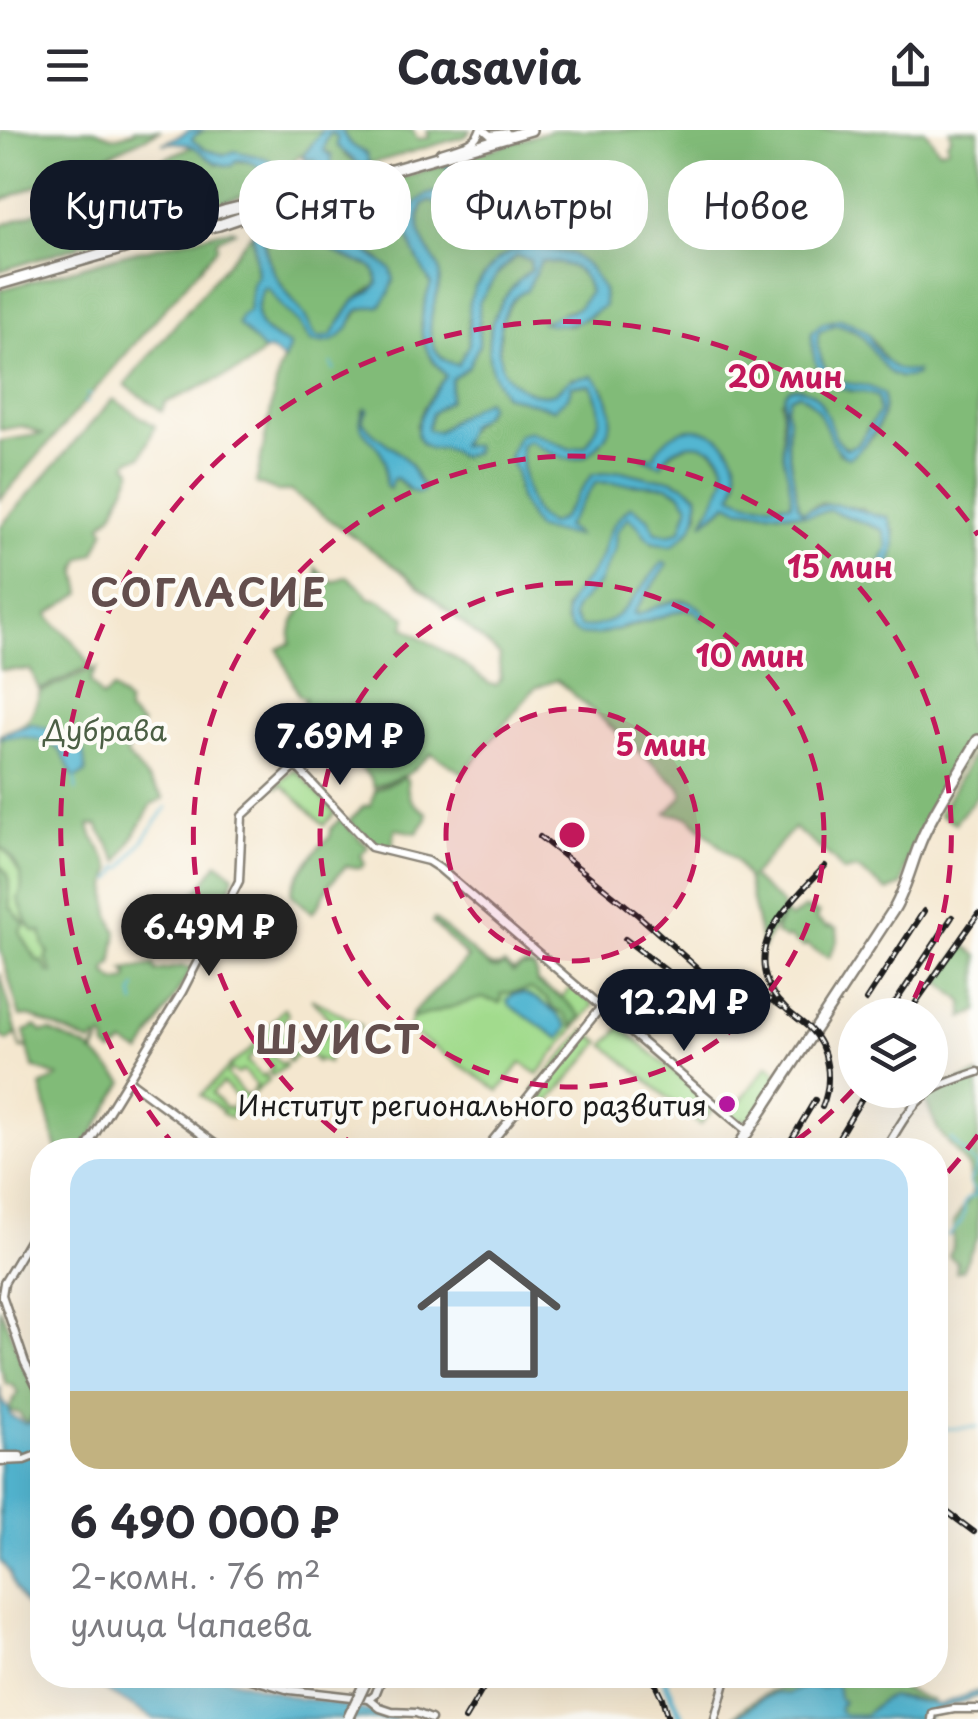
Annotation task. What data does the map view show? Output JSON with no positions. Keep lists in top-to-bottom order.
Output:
{
  "districts": ["СОГЛАСИЕ", "ШУИСТ"],
  "parks": ["Дубрава"],
  "places": ["Институт регионального развития"],
  "page": {
    "header": "Casavia",
    "chip": [
      "Купить",
      "Снять",
      "Фильтры",
      "Новое"
    ],
    "price": ["7.69M ₽", "6.49M ₽", "12.2M ₽"],
    "list": [
      {
        "name": "6 490 000 ₽",
        "note": "2-комн. · 76 m² · улица Чапаева"
      }
    ]
  },
  "rings": [
    "20 мин",
    "15 мин",
    "10 мин",
    "5 мин"
  ]
}
